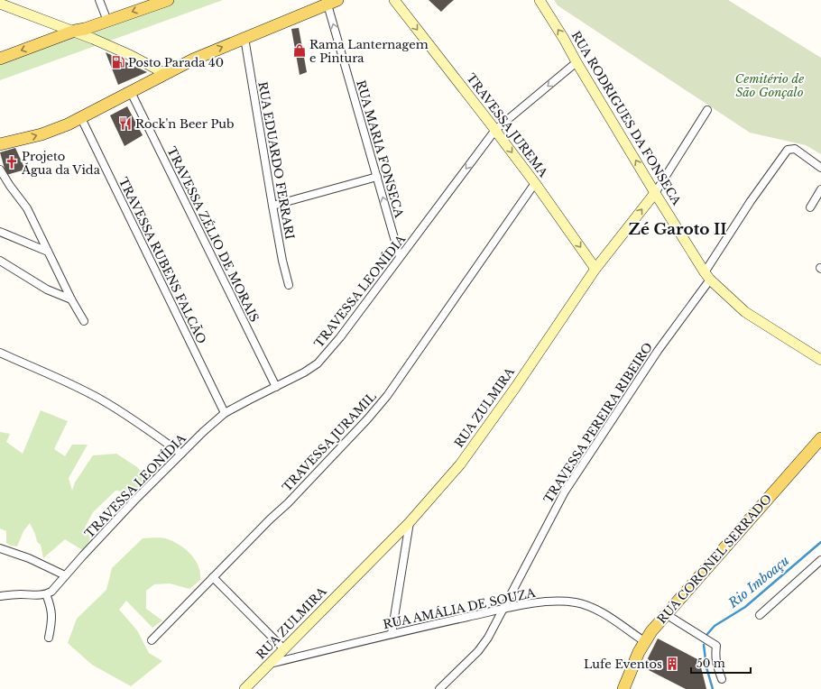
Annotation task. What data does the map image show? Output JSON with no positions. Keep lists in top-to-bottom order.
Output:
{
  "streets": {
    "main road": [
      "RUA RODRIGUES DA FONSECA",
      "TRAVESSA JUREMA",
      "RUA ZULMIRA",
      "RUA CORONEL SERRADO"
    ],
    "street": [
      "RUA MARIA FONSECA",
      "RUA EDUARDO FERRARI",
      "TRAVESSA ZÉLIO DE MORAIS",
      "TRAVESSA RUBENS FALCÃO",
      "TRAVESSA LEONÍDIA",
      "TRAVESSA PEREIRA RIBEIRO",
      "TRAVESSA JURAMIL",
      "RUA AMÁLIA DE SOUZA"
    ]
  },
  "crossings": [
    ["RUA RODRIGUES DA FONSECA", "TRAVESSA LEONÍDIA"],
    ["RUA RODRIGUES DA FONSECA", "RUA ZULMIRA"],
    ["RUA RODRIGUES DA FONSECA", "TRAVESSA PEREIRA RIBEIRO"],
    ["TRAVESSA JUREMA", "TRAVESSA LEONÍDIA"],
    ["TRAVESSA JUREMA", "RUA ZULMIRA"],
    ["TRAVESSA JUREMA", "TRAVESSA JURAMIL"],
    ["RUA MARIA FONSECA", "TRAVESSA LEONÍDIA"],
    ["TRAVESSA ZÉLIO DE MORAIS", "TRAVESSA LEONÍDIA"],
    ["TRAVESSA RUBENS FALCÃO", "TRAVESSA LEONÍDIA"],
    ["RUA ZULMIRA", "RUA AMÁLIA DE SOUZA"],
    ["TRAVESSA PEREIRA RIBEIRO", "RUA AMÁLIA DE SOUZA"],
    ["RUA CORONEL SERRADO", "RUA AMÁLIA DE SOUZA"]
  ],
  "one_way": ["RUA RODRIGUES DA FONSECA", "TRAVESSA JUREMA", "RUA MARIA FONSECA"],
  "districts": ["Zé Garoto II"],
  "water": ["Rio Imboaçu"],
  "parks": ["Cemitério de São Gonçalo"],
  "places": {
    "shop": ["Rama Lanternagem e Pintura"],
    "fuel station": ["Posto Parada 40"],
    "restaurant": ["Rock'n Beer Pub"],
    "church": ["Projeto Água da Vida"],
    "building": ["Lufe Eventos"]
  },
  "scale_bar": "50 m"
}
